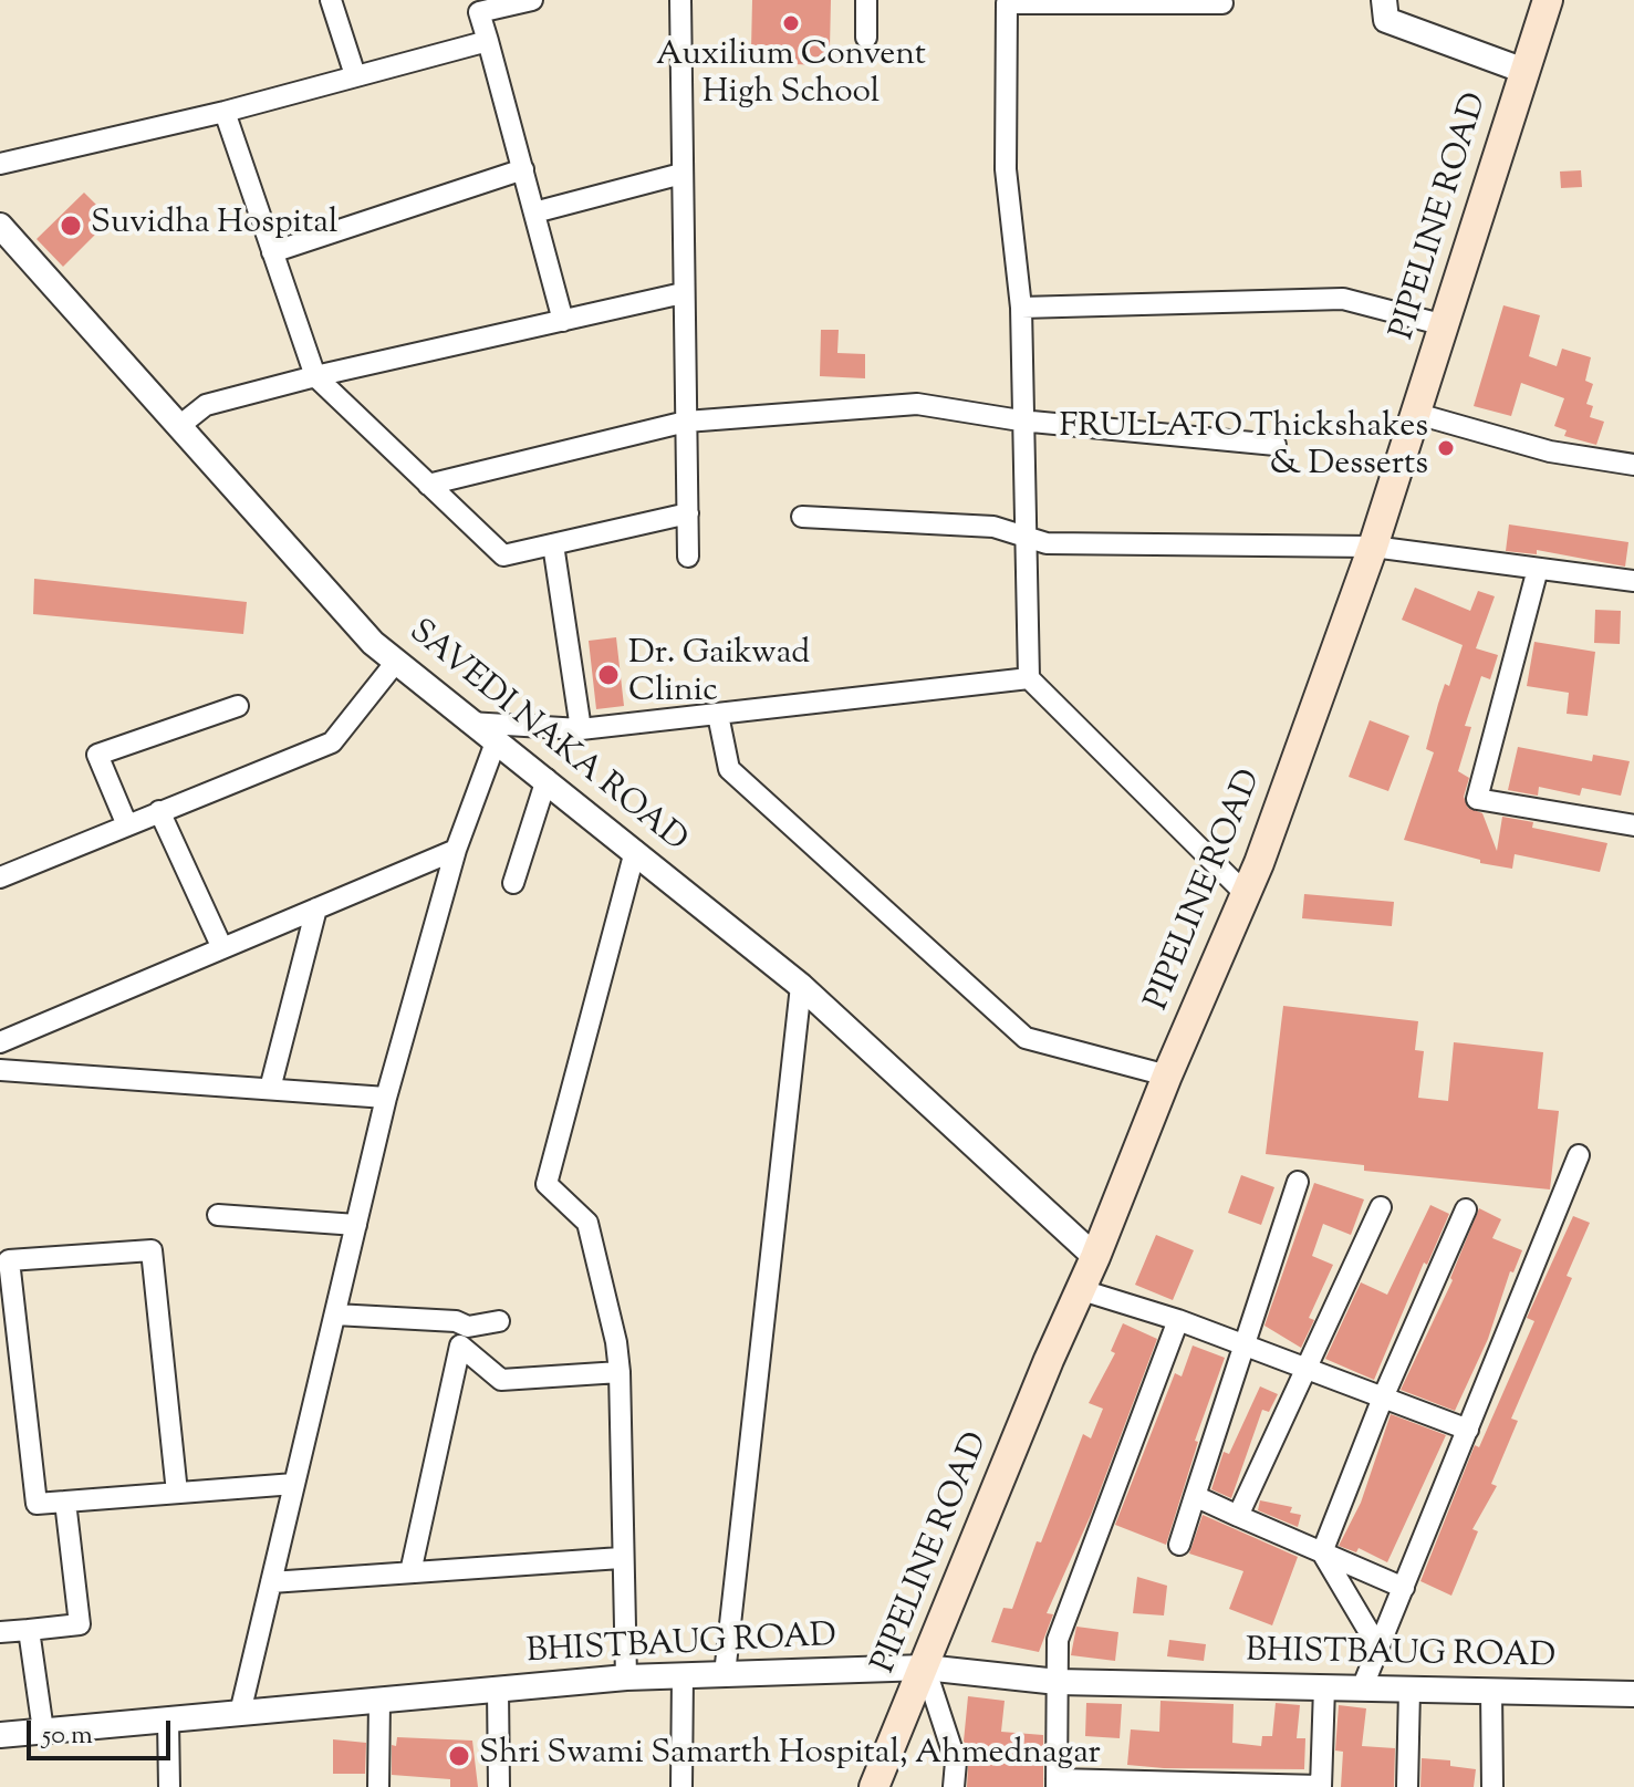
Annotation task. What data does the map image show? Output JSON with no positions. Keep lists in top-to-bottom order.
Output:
{
  "streets": {
    "main road": ["PIPELINE ROAD"],
    "street": ["SAVEDI NAKA ROAD", "BHISTBAUG ROAD"]
  },
  "crossings": [
    ["PIPELINE ROAD", "SAVEDI NAKA ROAD"],
    ["PIPELINE ROAD", "BHISTBAUG ROAD"]
  ],
  "places": [
    "Auxilium Convent High School",
    "Suvidha Hospital",
    "FRULLATO Thickshakes & Desserts",
    "Dr. Gaikwad Clinic",
    "Shri Swami Samarth Hospital, Ahmednagar"
  ],
  "scale_bar": "50 m"
}
